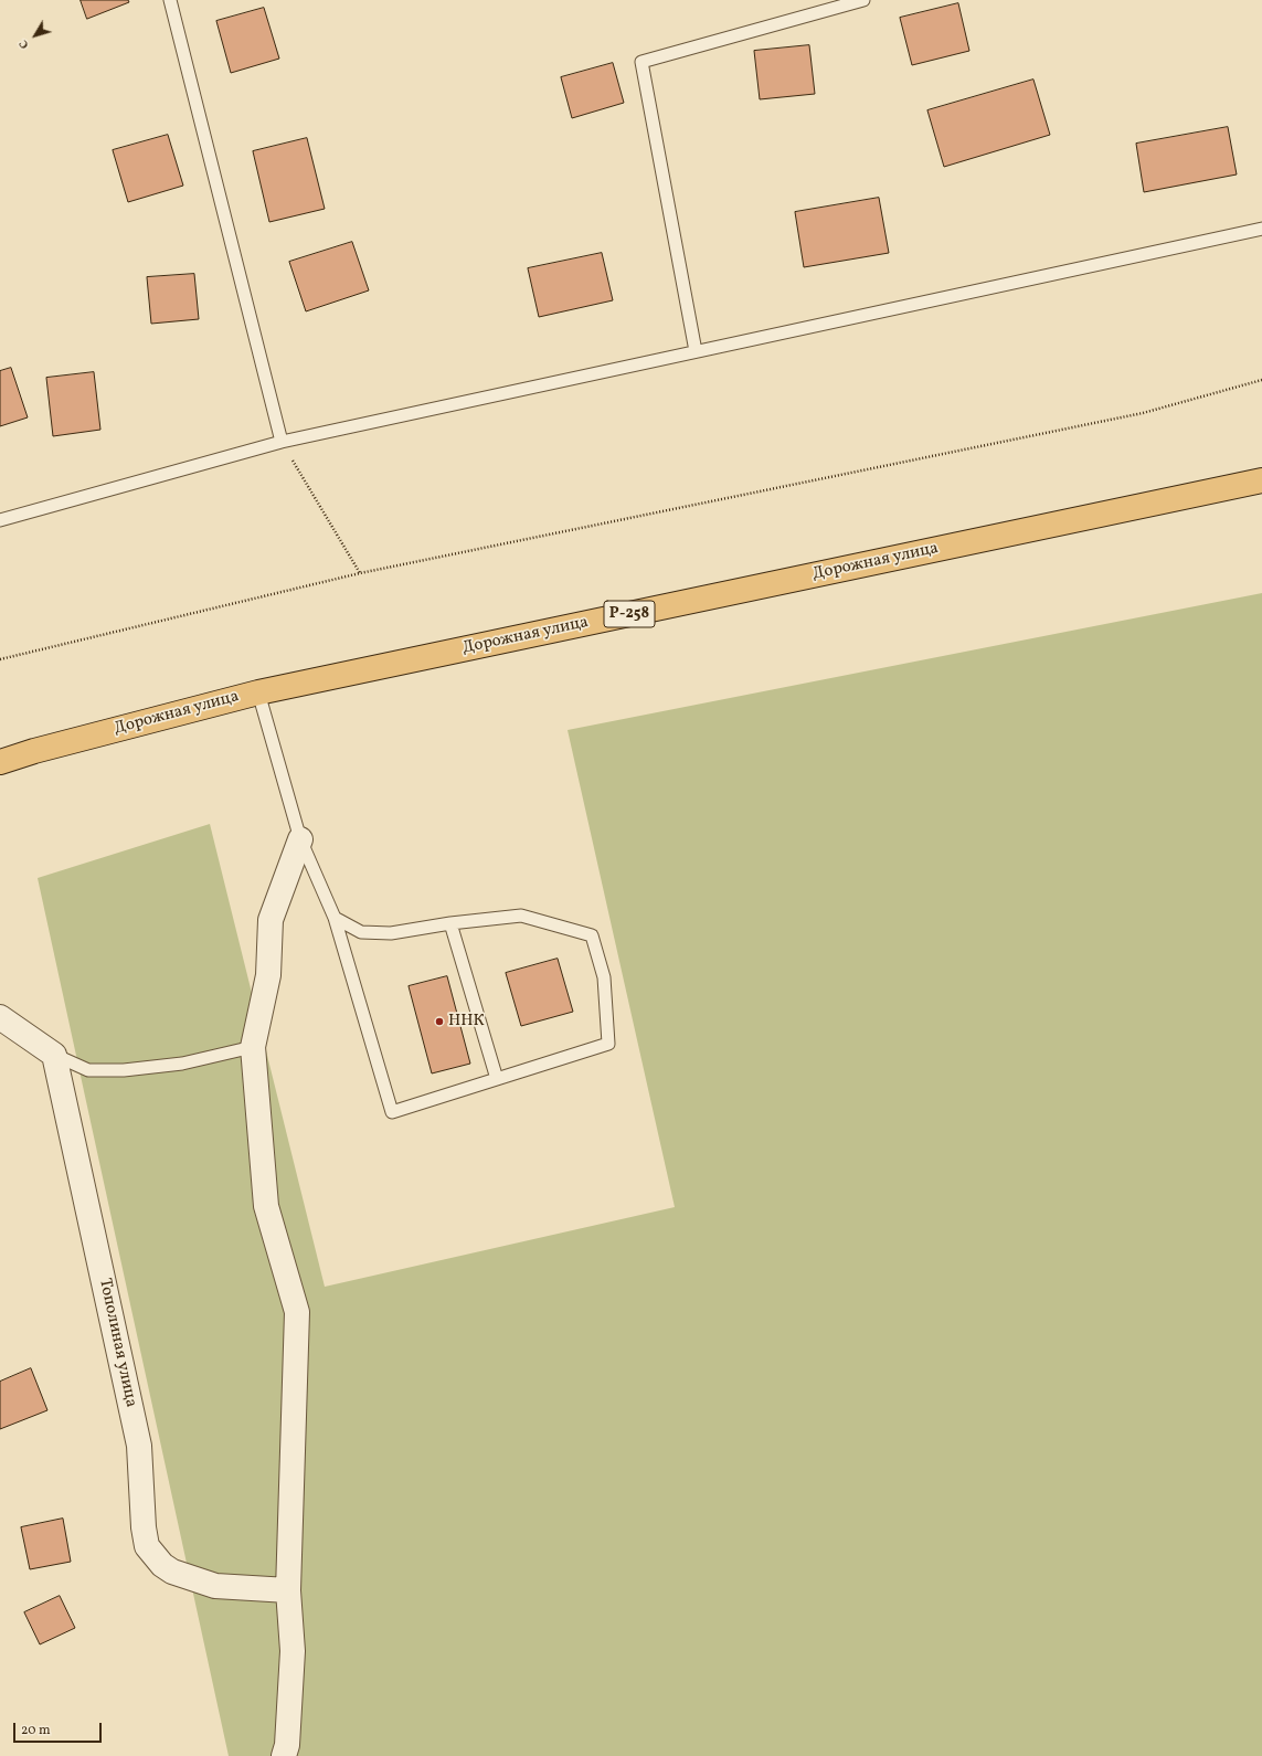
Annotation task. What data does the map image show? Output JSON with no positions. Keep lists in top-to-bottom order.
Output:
{
  "streets": {
    "highway": ["Дорожная улица", "Р-258"],
    "street": ["Тополиная улица"]
  },
  "places": ["ННК"],
  "scale_bar": "20 m",
  "north": "bottom left"
}
